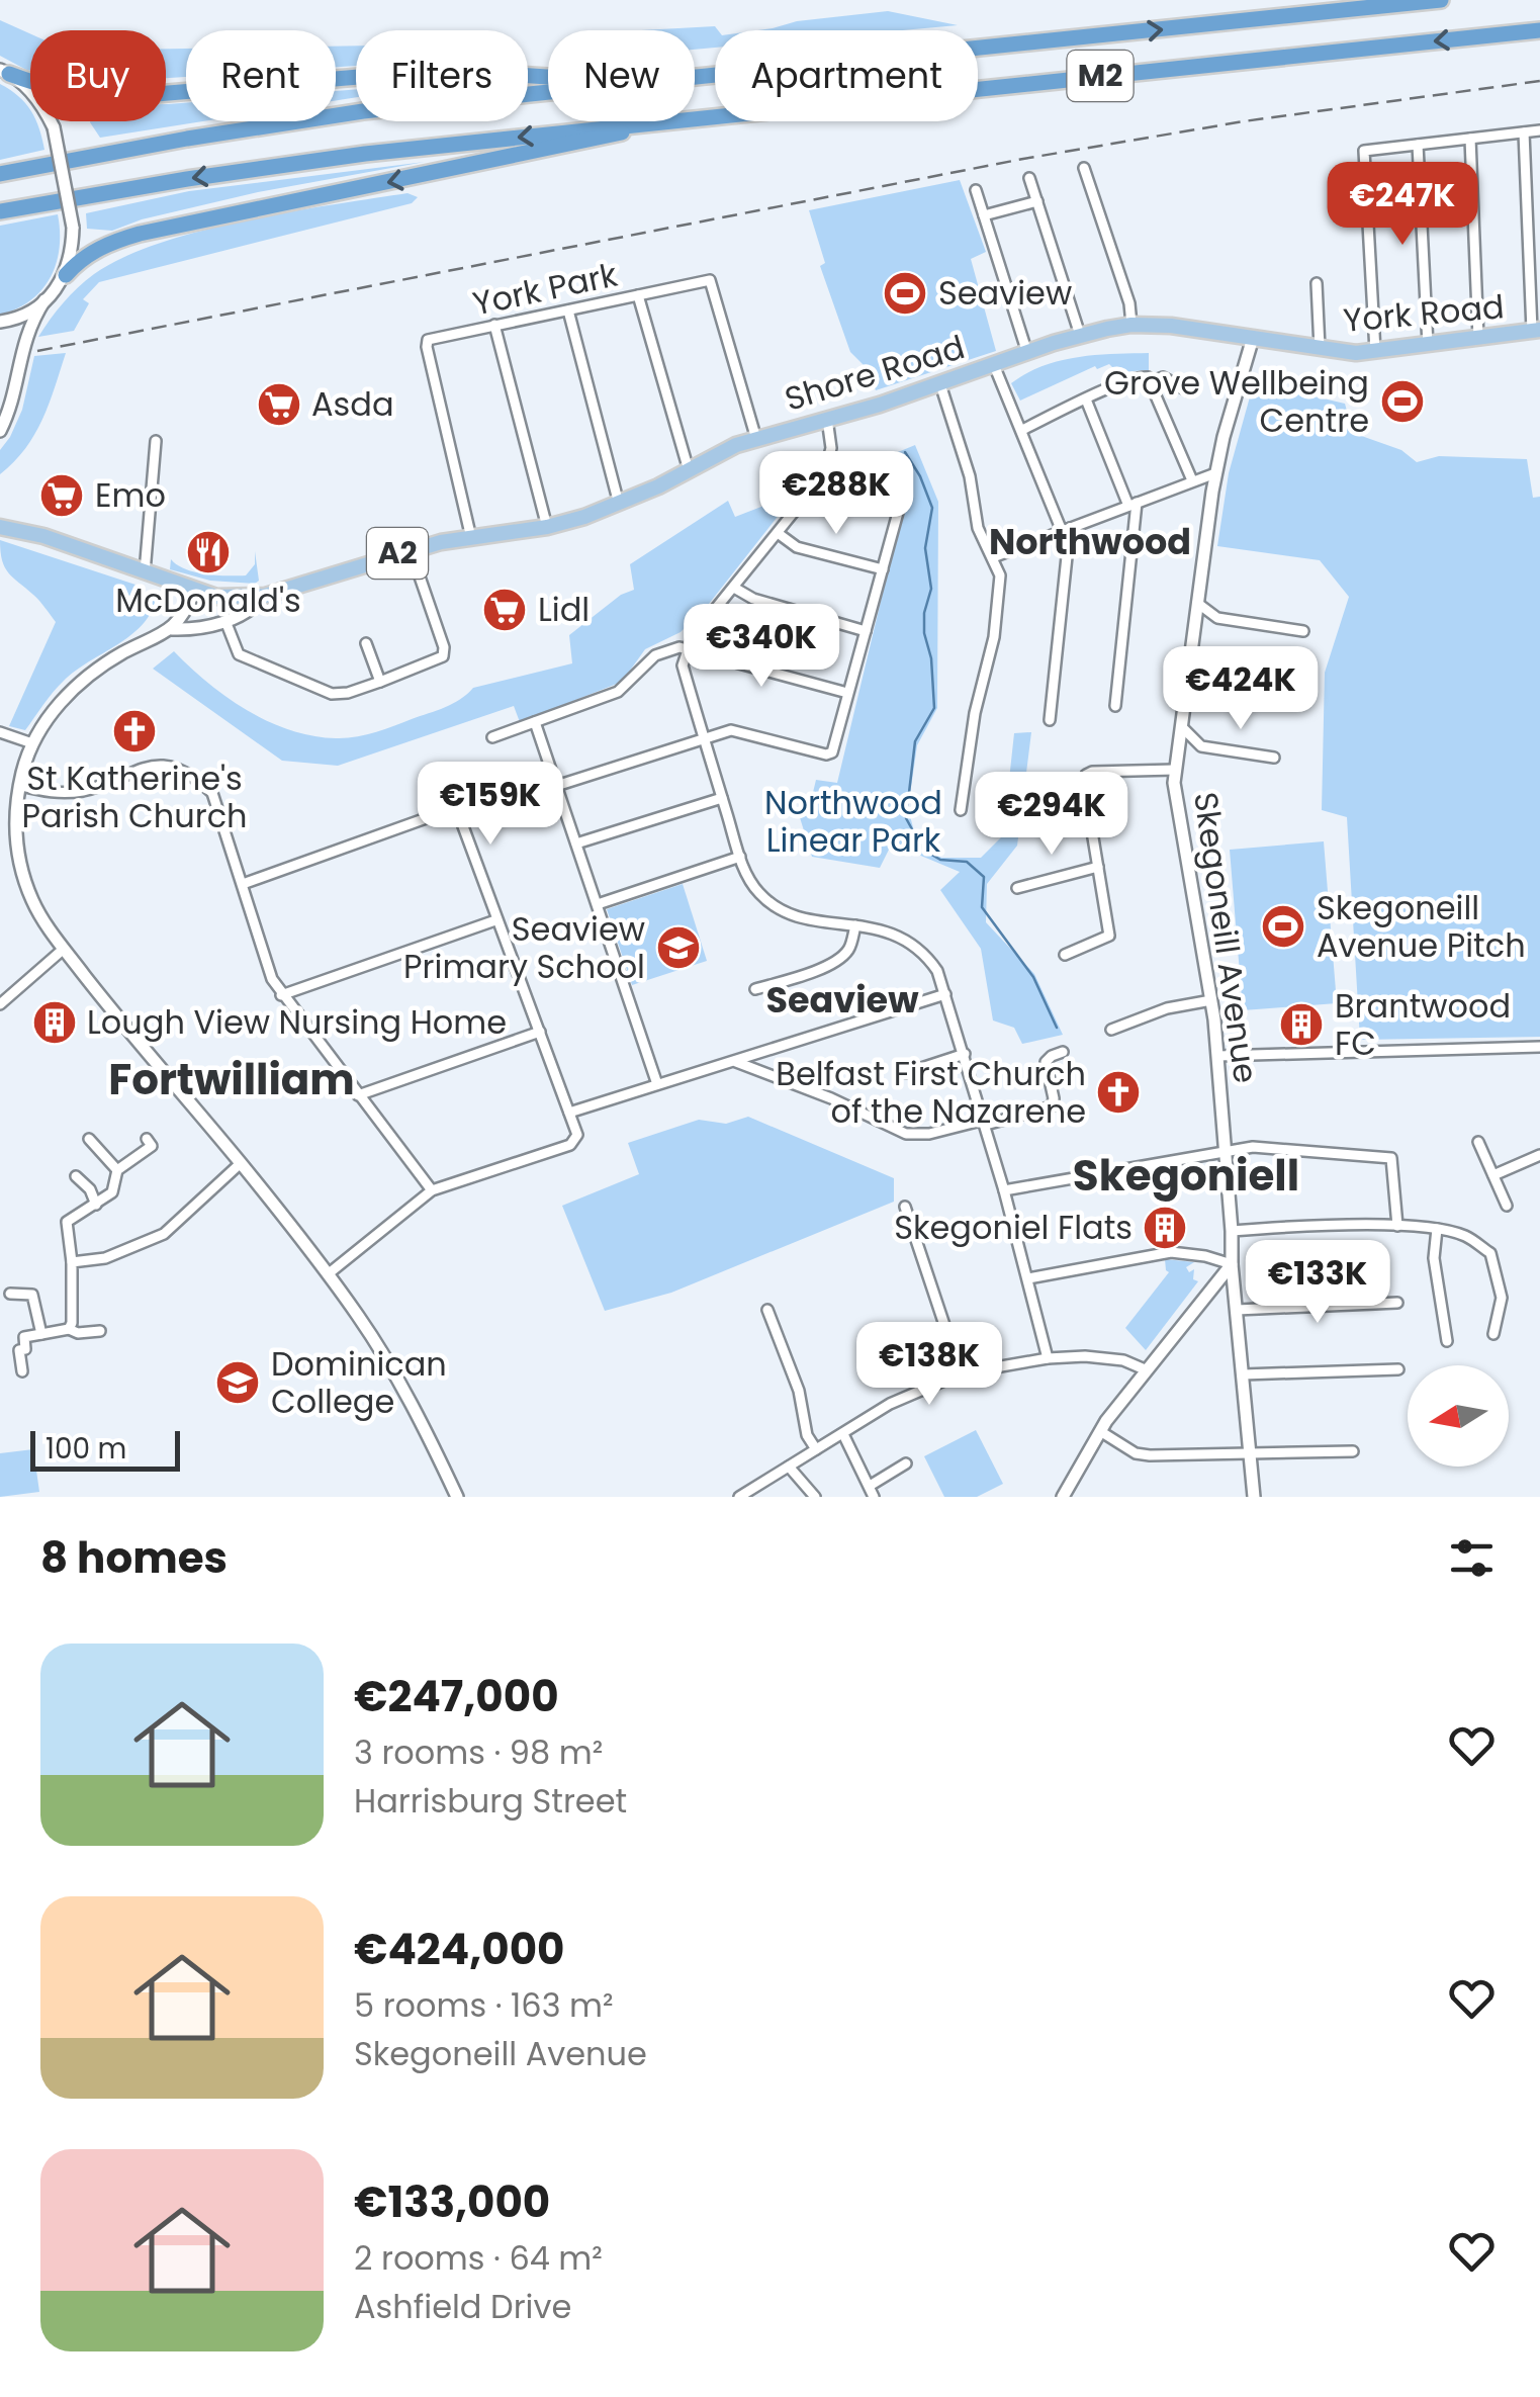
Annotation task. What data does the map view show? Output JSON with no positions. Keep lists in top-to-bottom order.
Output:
{
  "streets": {
    "highway": ["M2"],
    "main road": ["York Road", "Shore Road", "A2"],
    "street": ["York Park", "Skegoneill Avenue"]
  },
  "crossings": [
    ["York Park", "Shore Road"],
    ["York Road", "Shore Road"],
    ["York Road", "Skegoneill Avenue"],
    ["Shore Road", "Skegoneill Avenue"]
  ],
  "districts": [
    "Northwood",
    "Seaview",
    "Fortwilliam",
    "Skegoniell"
  ],
  "parks": ["Northwood Linear Park"],
  "places": {
    "sports": ["Seaview", "Grove Wellbeing Centre", "Skegoneill Avenue Pitch"],
    "supermarket": ["Asda", "Emo", "Lidl"],
    "restaurant": ["McDonald's"],
    "church": ["St Katherine's Parish Church", "Belfast First Church of the Nazarene"],
    "school or university": ["Seaview Primary School", "Dominican College"],
    "building": ["Lough View Nursing Home", "Brantwood FC", "Skegoniel Flats"]
  },
  "scale_bar": "100 m",
  "north": "left",
  "page": {
    "chip": [
      "Buy",
      "Rent",
      "Filters",
      "New",
      "Apartment"
    ],
    "price": [
      "€247K",
      "€288K",
      "€340K",
      "€424K",
      "€159K",
      "€294K",
      "€133K",
      "€138K"
    ],
    "scale": "100 m",
    "heading": "8 homes",
    "list": [
      {
        "name": "€247,000",
        "note": "3 rooms · 98 m² · Harrisburg Street"
      },
      {
        "name": "€424,000",
        "note": "5 rooms · 163 m² · Skegoneill Avenue"
      },
      {
        "name": "€133,000",
        "note": "2 rooms · 64 m² · Ashfield Drive"
      }
    ]
  }
}
